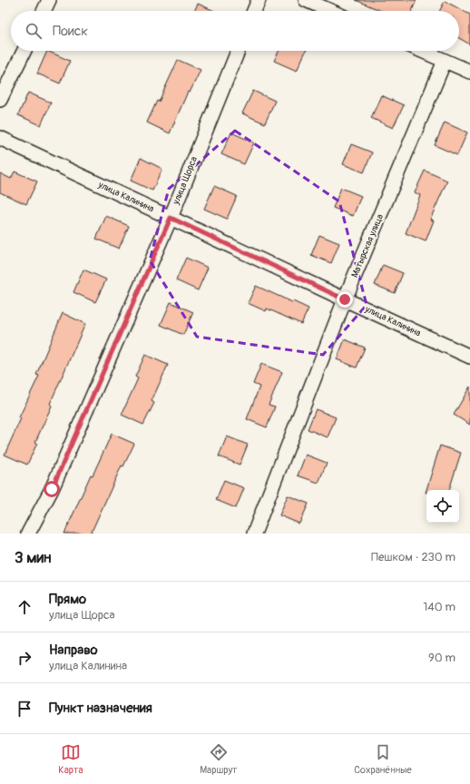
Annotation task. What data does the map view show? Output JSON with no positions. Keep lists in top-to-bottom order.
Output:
{
  "streets": {
    "street": ["улица Щорса", "улица Калинина", "Матырская улица"]
  },
  "crossings": [
    ["улица Щорса", "улица Калинина"],
    ["улица Калинина", "Матырская улица"]
  ],
  "page": {
    "search": "Поиск",
    "heading": ["3 мин", "Пешком · 230 m"],
    "list": [
      ["Прямо", "улица Щорса", "140 m"],
      ["Направо", "улица Калинина", "90 m"],
      "Пункт назначения"
    ],
    "nav": ["Карта", "Маршрут", "Сохранённые"]
  }
}
